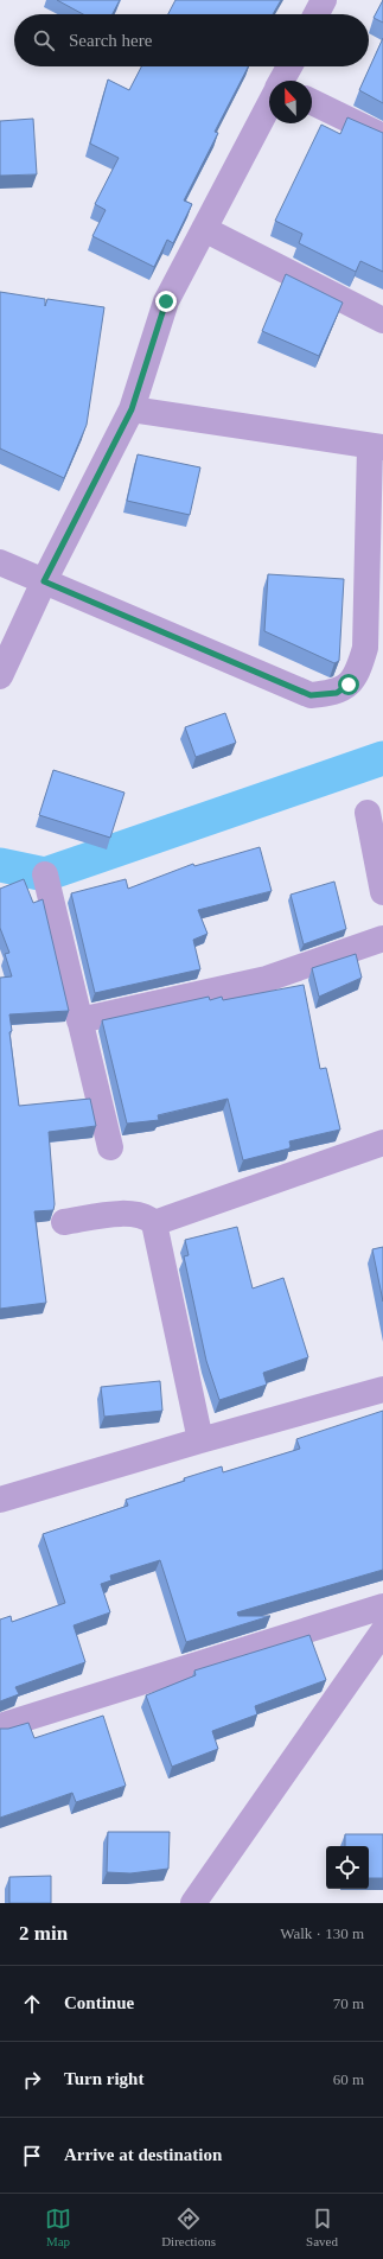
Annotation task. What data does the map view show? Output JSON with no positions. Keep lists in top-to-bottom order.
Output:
{
  "north": "top",
  "page": {
    "search": "Search here",
    "heading": ["2 min", "Walk · 130 m"],
    "list": [
      ["Continue", "70 m"],
      ["Turn right", "60 m"],
      "Arrive at destination"
    ],
    "nav": ["Map", "Directions", "Saved"]
  }
}
